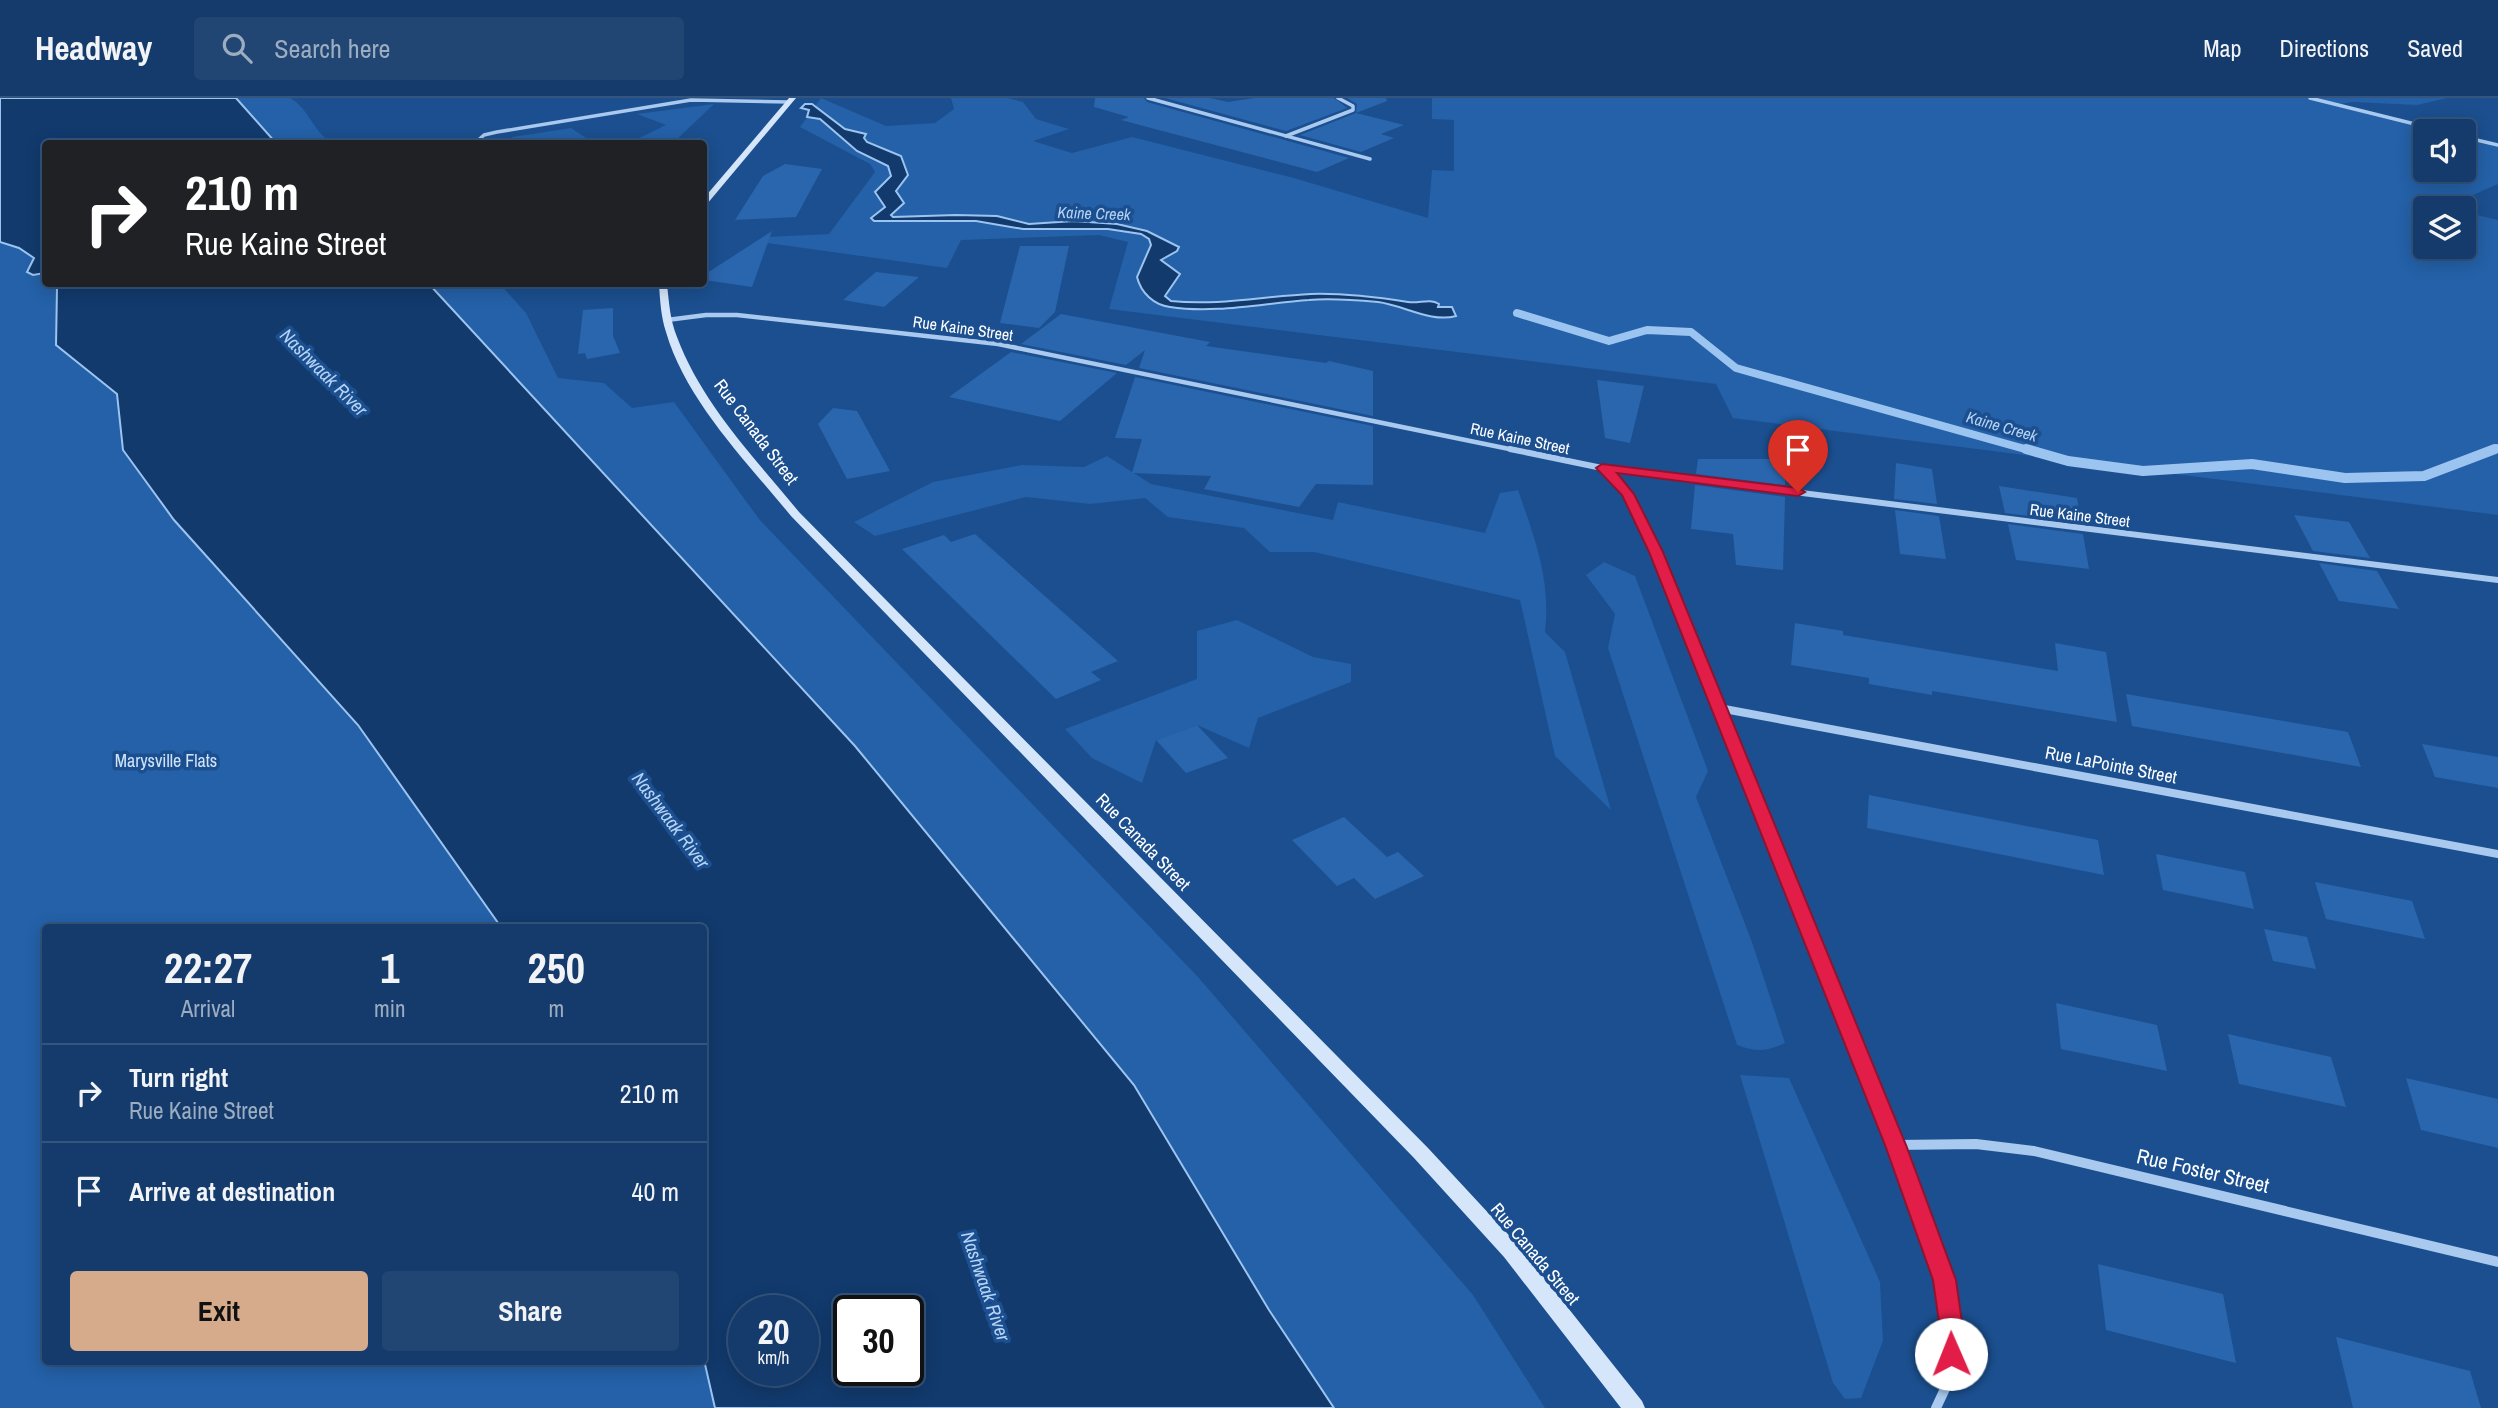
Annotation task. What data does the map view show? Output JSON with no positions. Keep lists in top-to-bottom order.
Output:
{
  "streets": {
    "main road": ["Rue Canada Street"],
    "street": ["Rue Kaine Street", "Rue LaPointe Street", "Rue Foster Street"]
  },
  "crossings": [
    ["Rue Kaine Street", "Rue Canada Street"]
  ],
  "water": ["Kaine Creek", "Nashwaak River"],
  "parks": ["Marysville Flats"],
  "page": {
    "header": "Headway",
    "search": "Search here",
    "nav": ["Map", "Directions", "Saved"],
    "turn": ["210 m", "Rue Kaine Street"],
    "eta": [
      "22:27",
      "Arrival",
      "1",
      "min",
      "250",
      "m"
    ],
    "list": [
      {
        "name": "Turn right",
        "note": "Rue Kaine Street",
        "value": "210 m"
      },
      {
        "name": "Arrive at destination",
        "value": "40 m"
      }
    ],
    "buttons": ["Exit", "Share"],
    "speed": "20 km/h",
    "limit": "30"
  }
}
